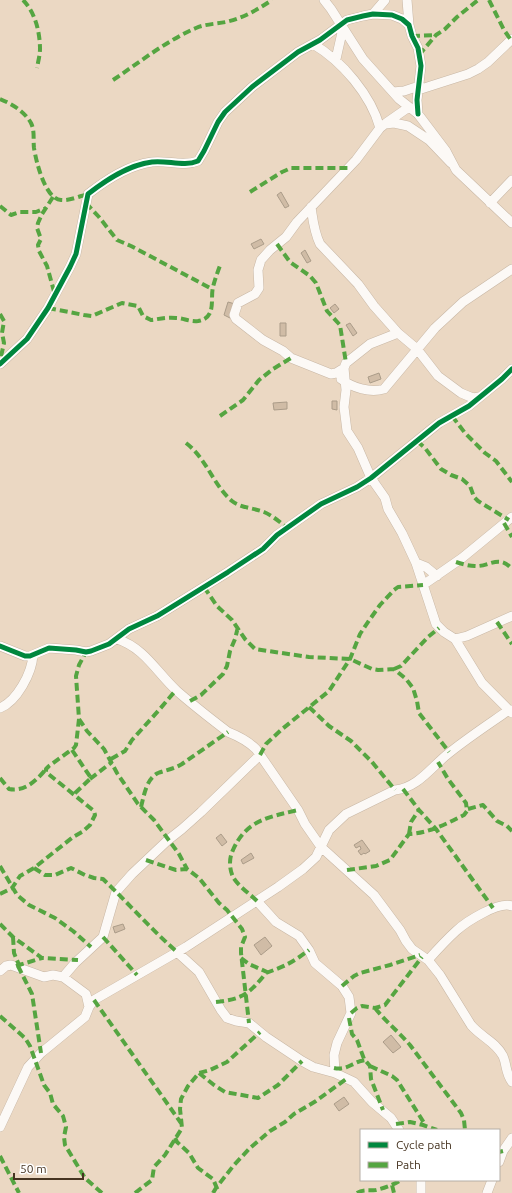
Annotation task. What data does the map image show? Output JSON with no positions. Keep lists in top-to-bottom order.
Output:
{
  "legend": ["Cycle path", "Path"],
  "scale_bar": "50 m"
}
